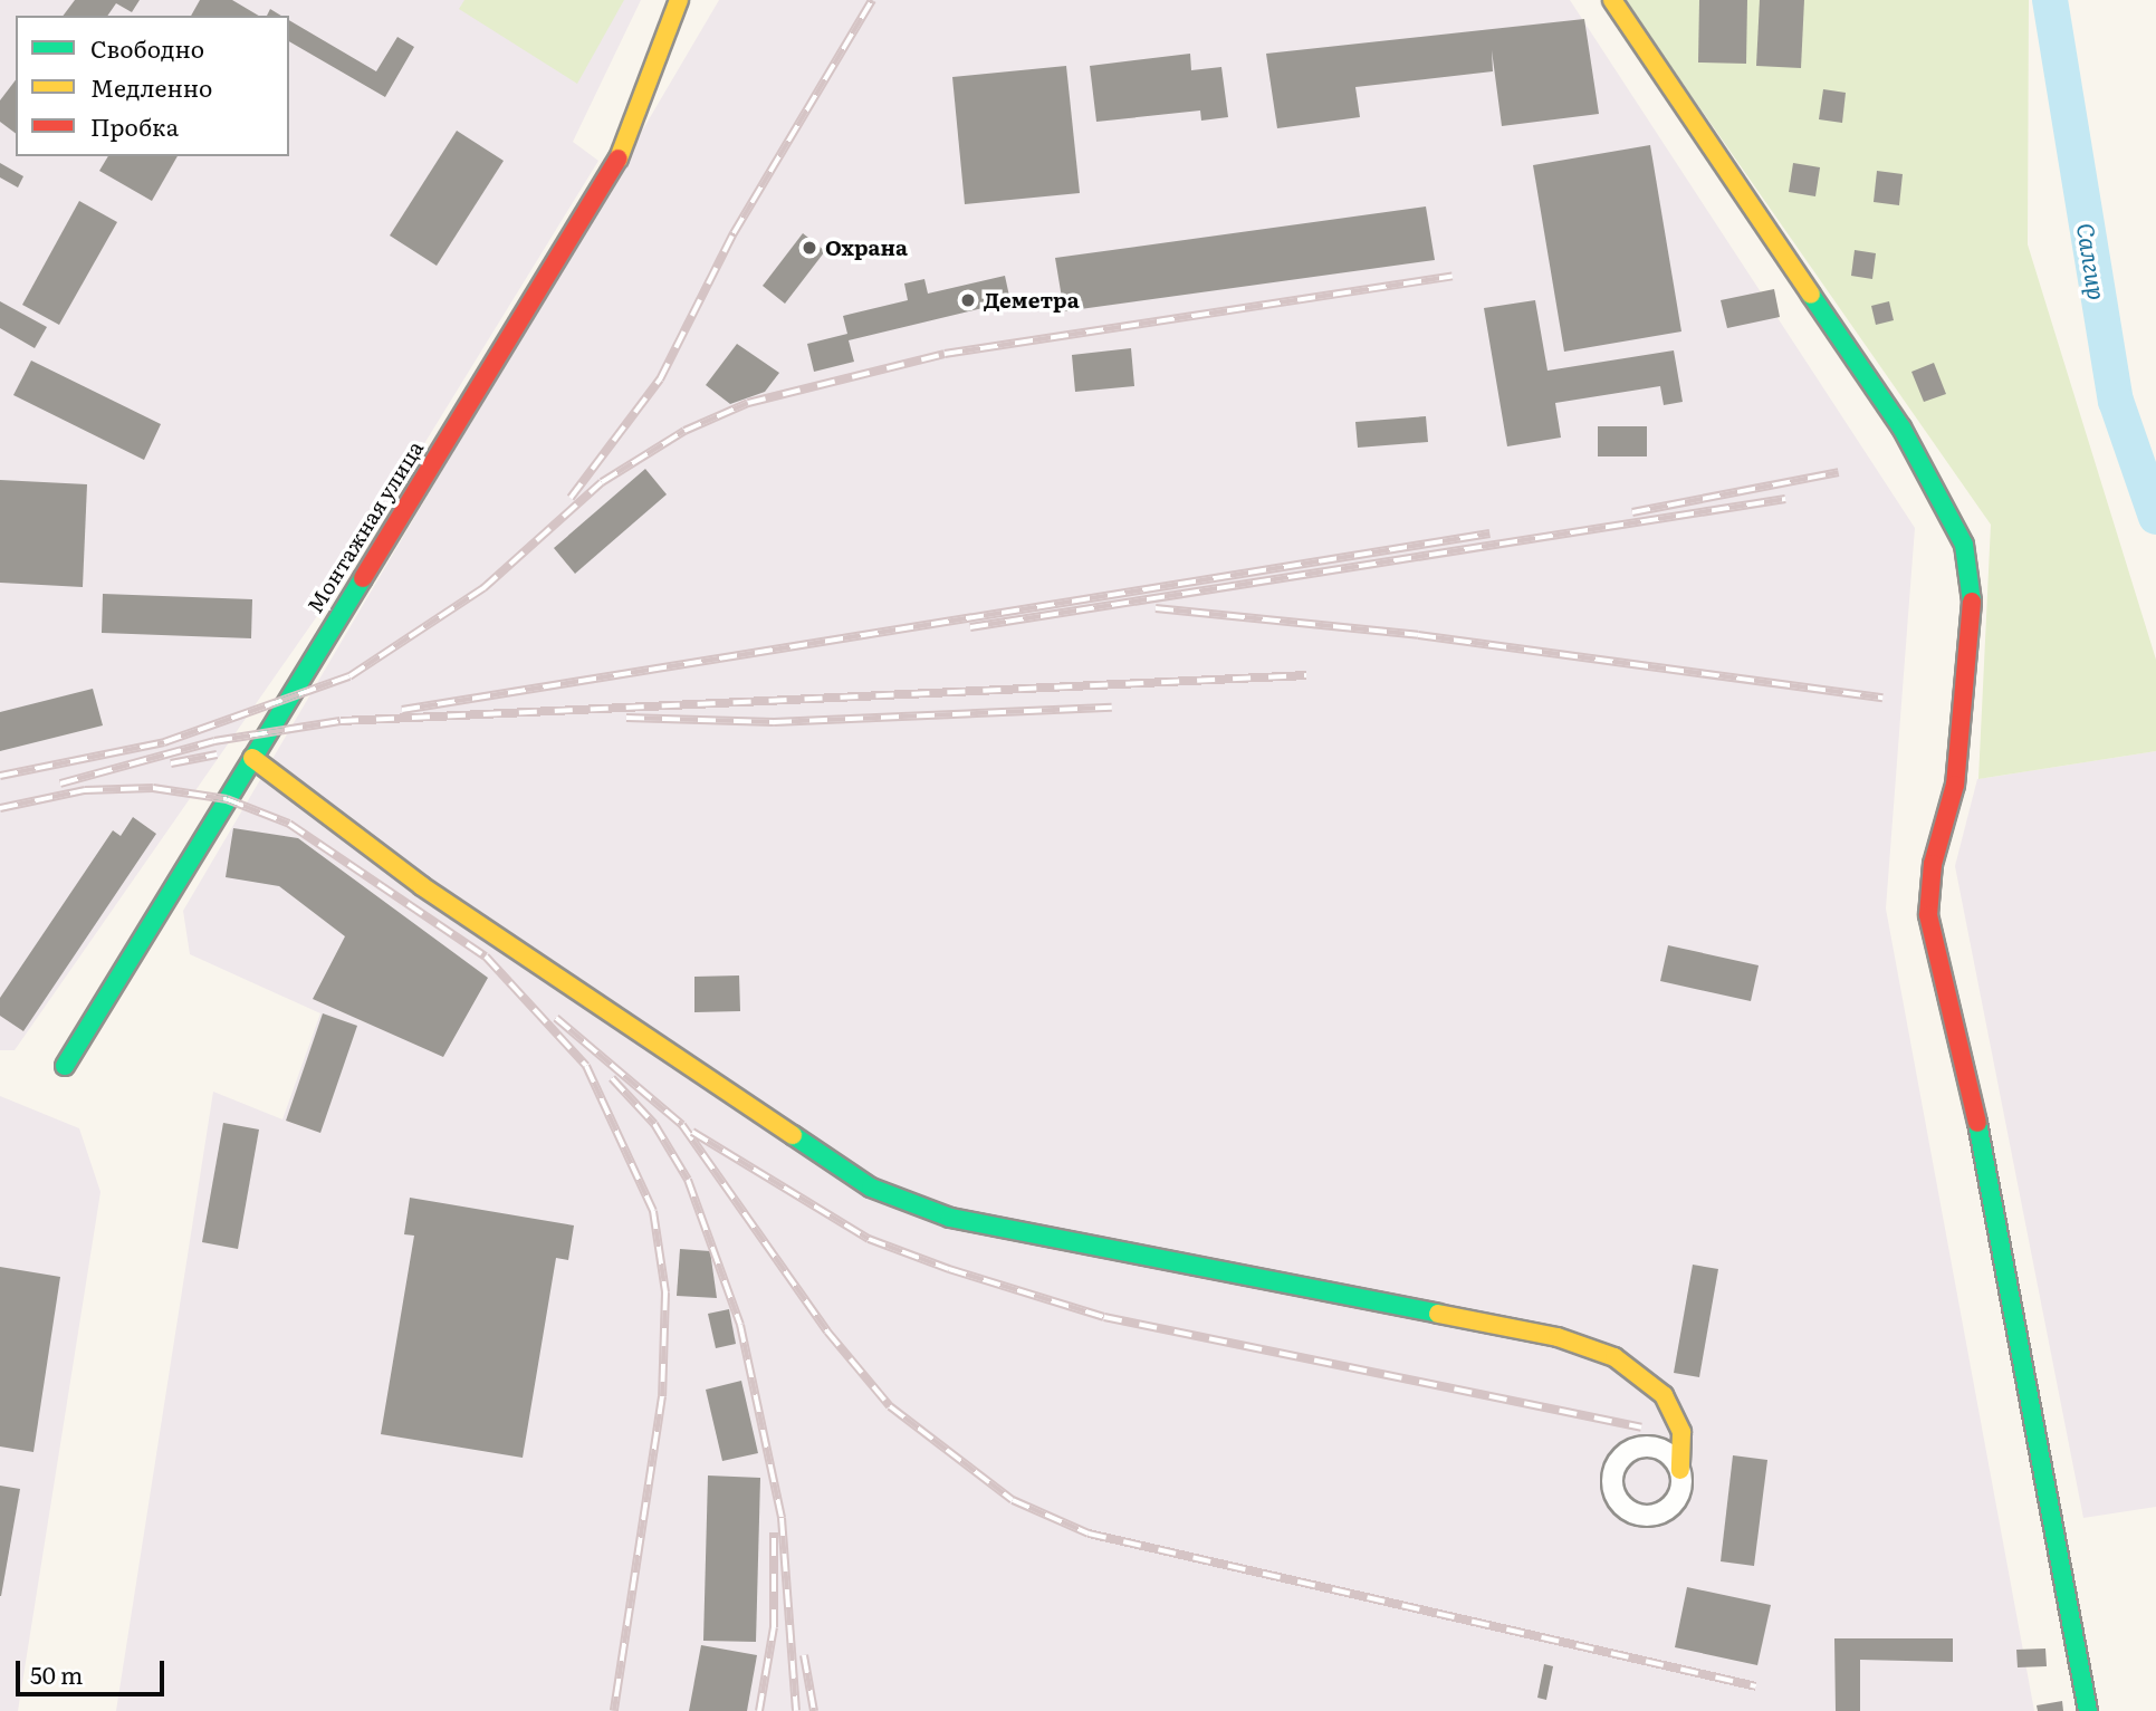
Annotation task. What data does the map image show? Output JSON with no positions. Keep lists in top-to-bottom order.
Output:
{
  "streets": {
    "street": ["Монтажная улица"]
  },
  "water": ["Салгир"],
  "places": ["Охрана", "Деметра"],
  "legend": ["Свободно", "Медленно", "Пробка"],
  "scale_bar": "50 m"
}
